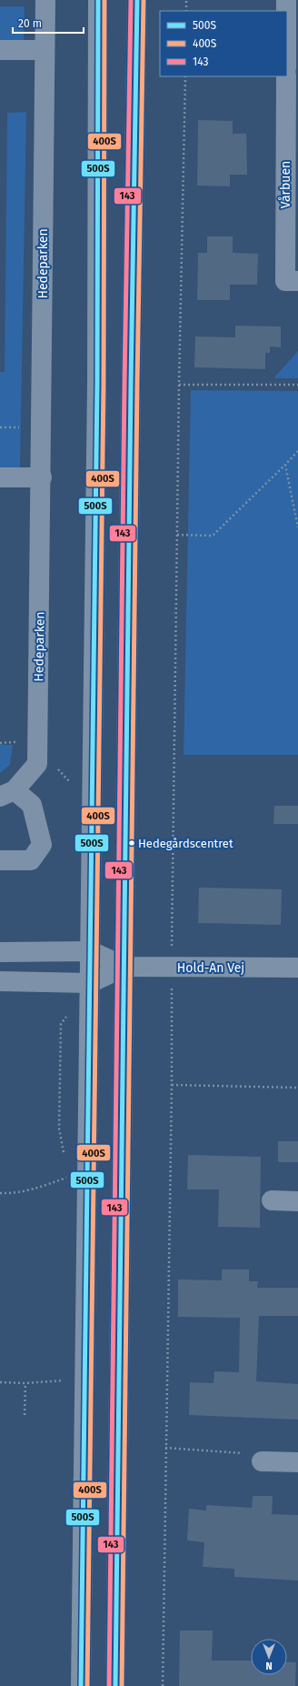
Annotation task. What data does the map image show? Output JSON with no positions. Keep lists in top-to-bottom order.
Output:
{
  "streets": {
    "street": ["Vårbuen", "Hedeparken", "Hold-An Vej"]
  },
  "places": ["Hedegårdscentret"],
  "lines": ["transit line 500S", "transit line 400S", "transit line 143"],
  "legend": ["500S", "400S", "143"],
  "scale_bar": "20 m",
  "north": "bottom"
}
